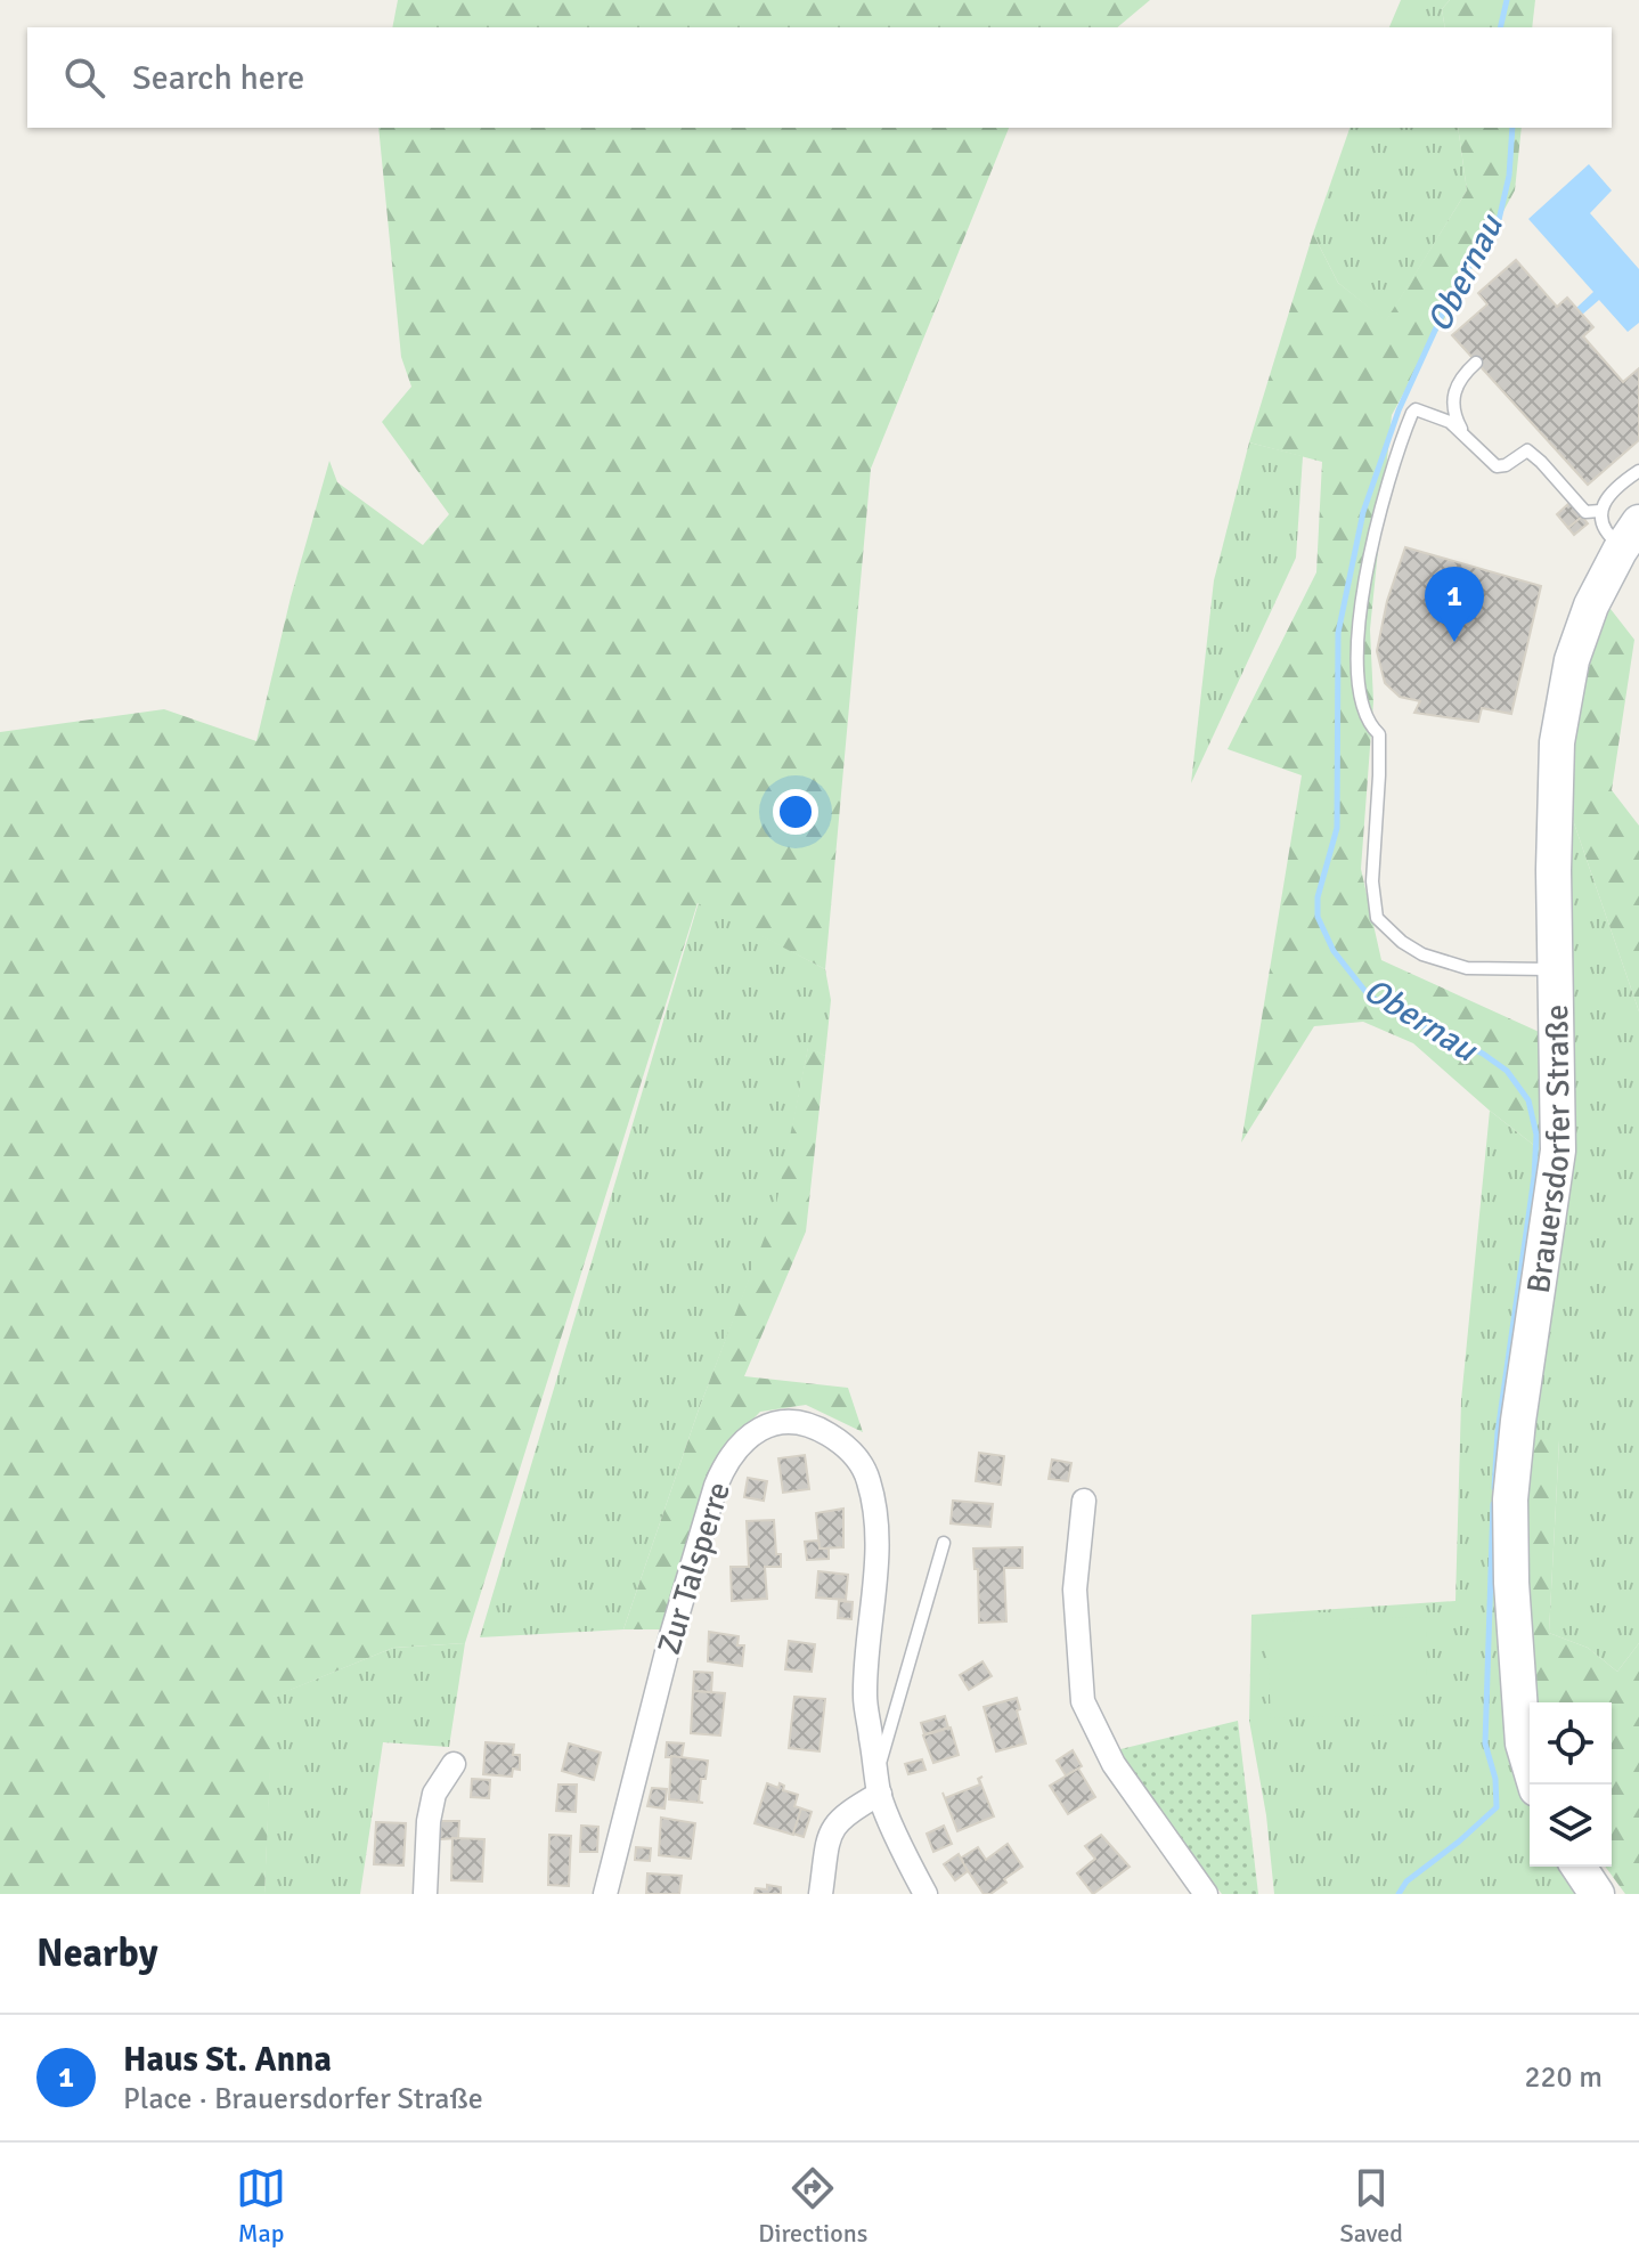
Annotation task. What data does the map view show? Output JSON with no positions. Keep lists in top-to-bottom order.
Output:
{
  "streets": {
    "street": ["Brauersdorfer Straße", "Zur Talsperre"]
  },
  "water": ["Obernau"],
  "page": {
    "search": "Search here",
    "pins": "1",
    "heading": "Nearby",
    "list": [
      {
        "mark": "1",
        "name": "Haus St. Anna",
        "note": "Place · Brauersdorfer Straße",
        "value": "220 m"
      }
    ],
    "nav": ["Map", "Directions", "Saved"]
  }
}
